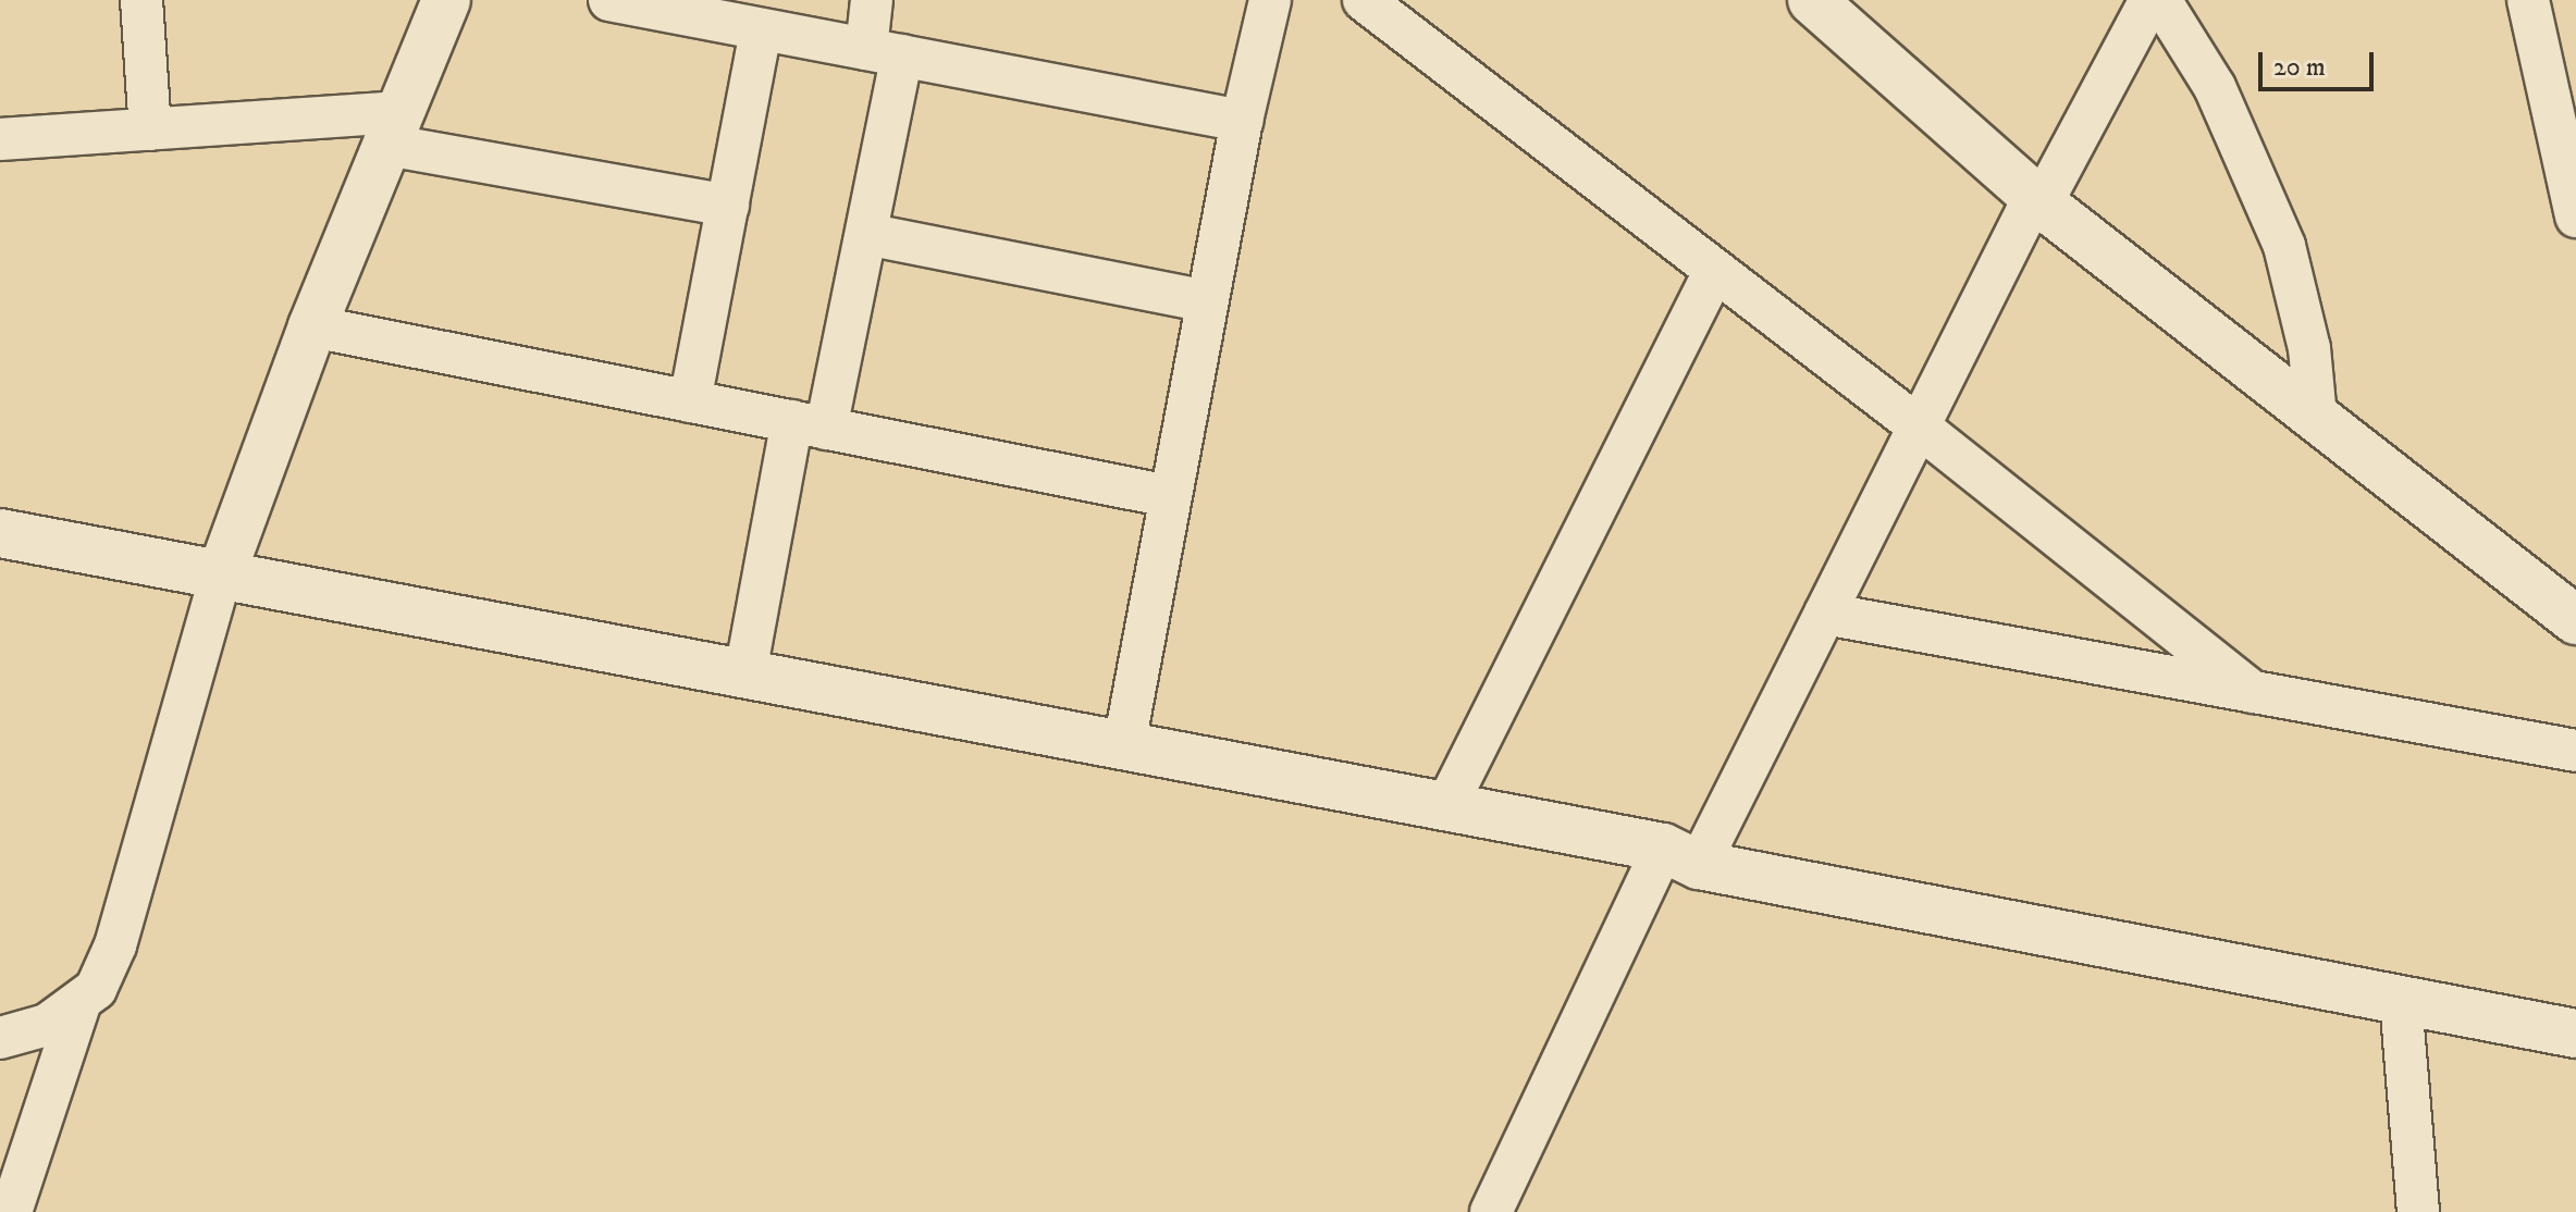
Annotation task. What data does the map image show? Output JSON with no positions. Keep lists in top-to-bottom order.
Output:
{
  "scale_bar": "20 m"
}
